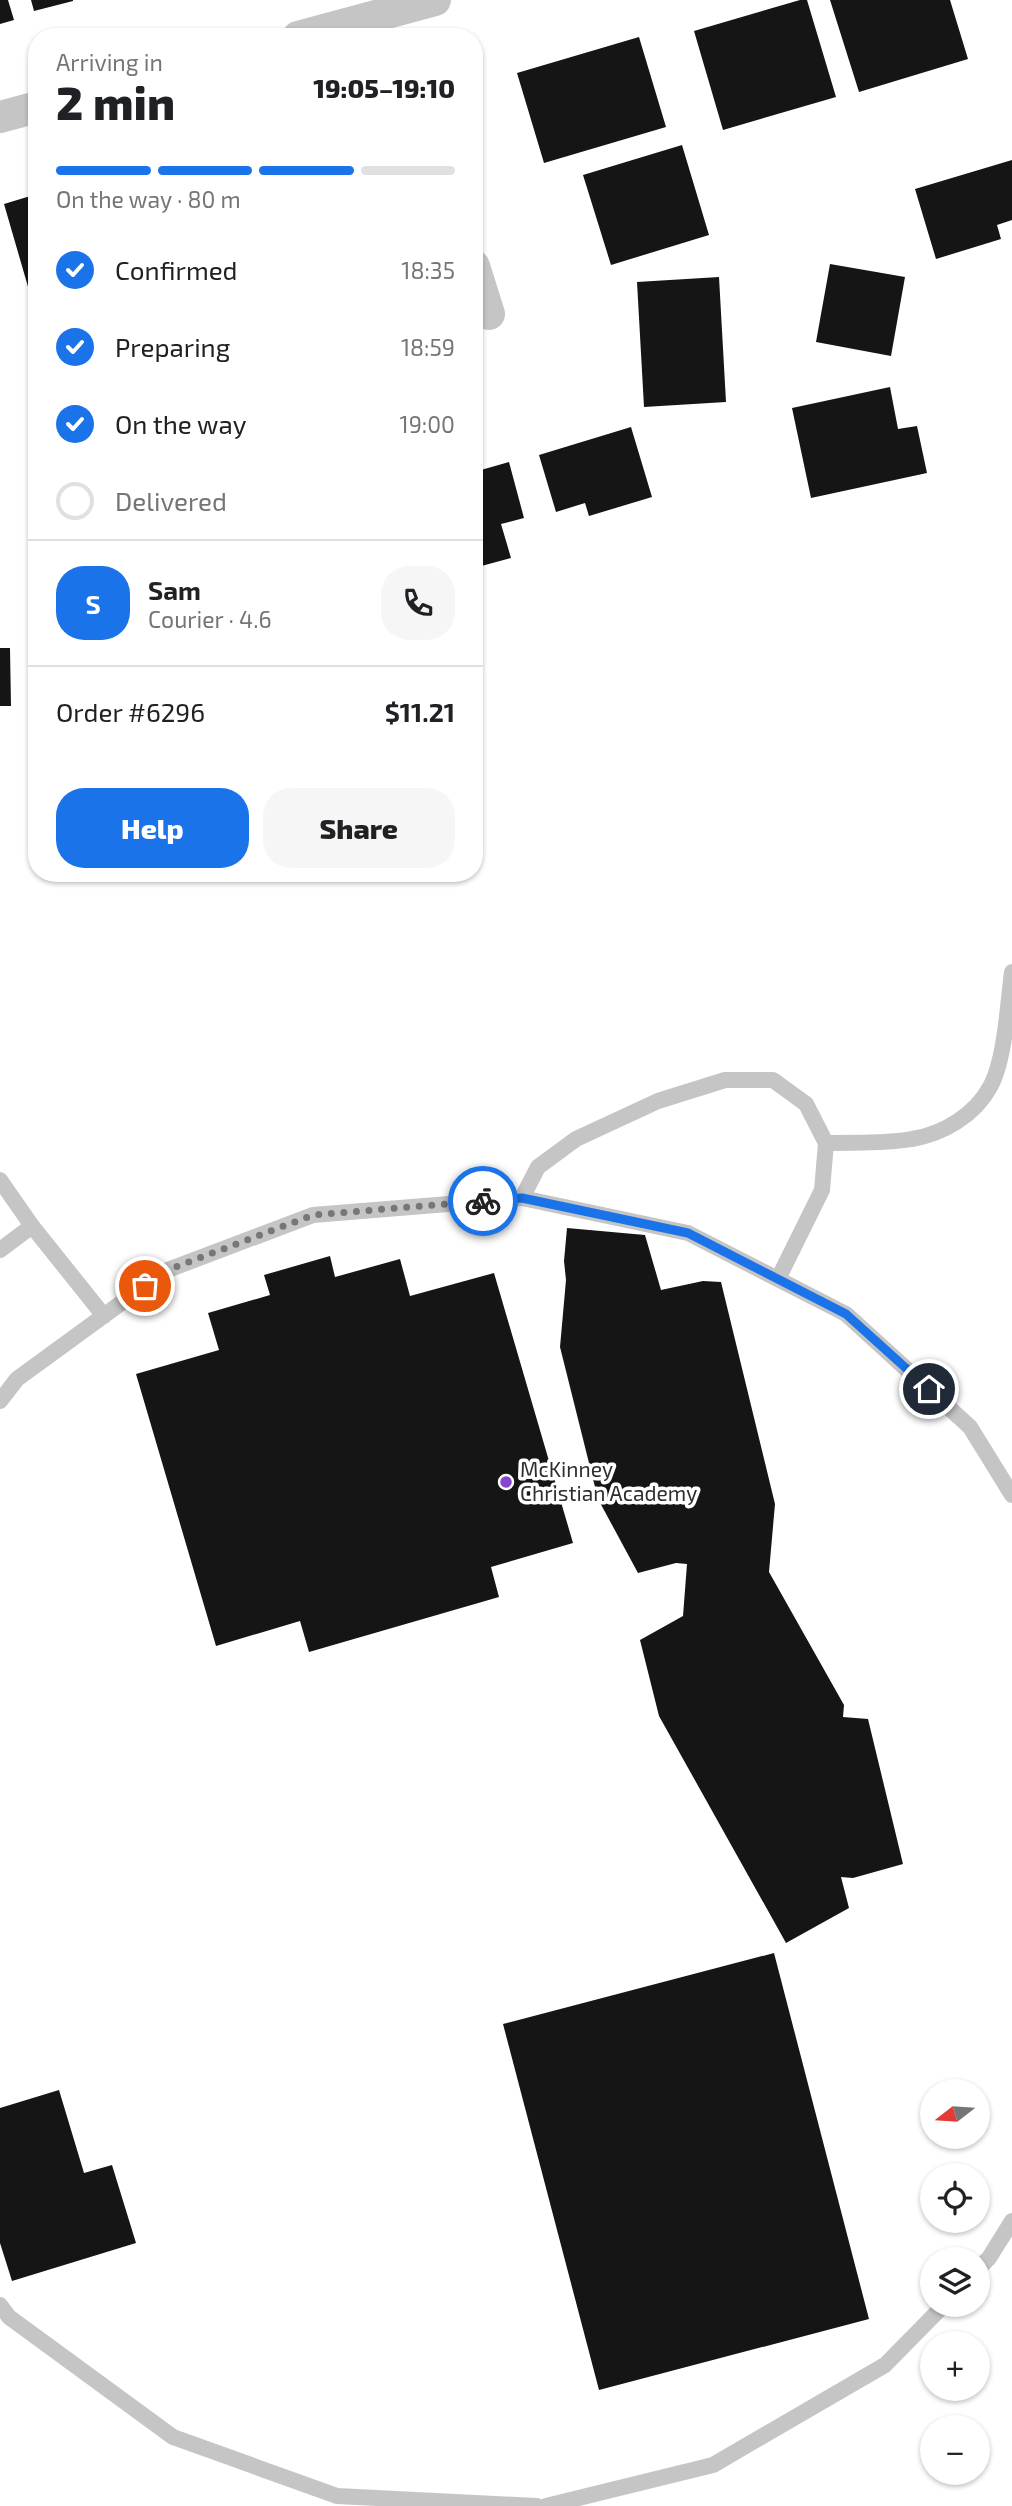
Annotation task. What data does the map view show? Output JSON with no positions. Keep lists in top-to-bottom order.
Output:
{
  "places": ["McKinney Christian Academy"],
  "north": "left",
  "page": {
    "heading": ["2 min", "Arriving in", "19:05–19:10"],
    "panel": [
      "Sam",
      "Courier · 4.6",
      "Order #6296",
      "$11.21"
    ],
    "bar": "On the way · 80 m",
    "list": [
      ["Confirmed", "18:35"],
      ["Preparing", "18:59"],
      ["On the way", "19:00"],
      "Delivered"
    ],
    "round": "S",
    "buttons": ["Help", "Share"],
    "map_buttons": ["+", "−"]
  }
}
